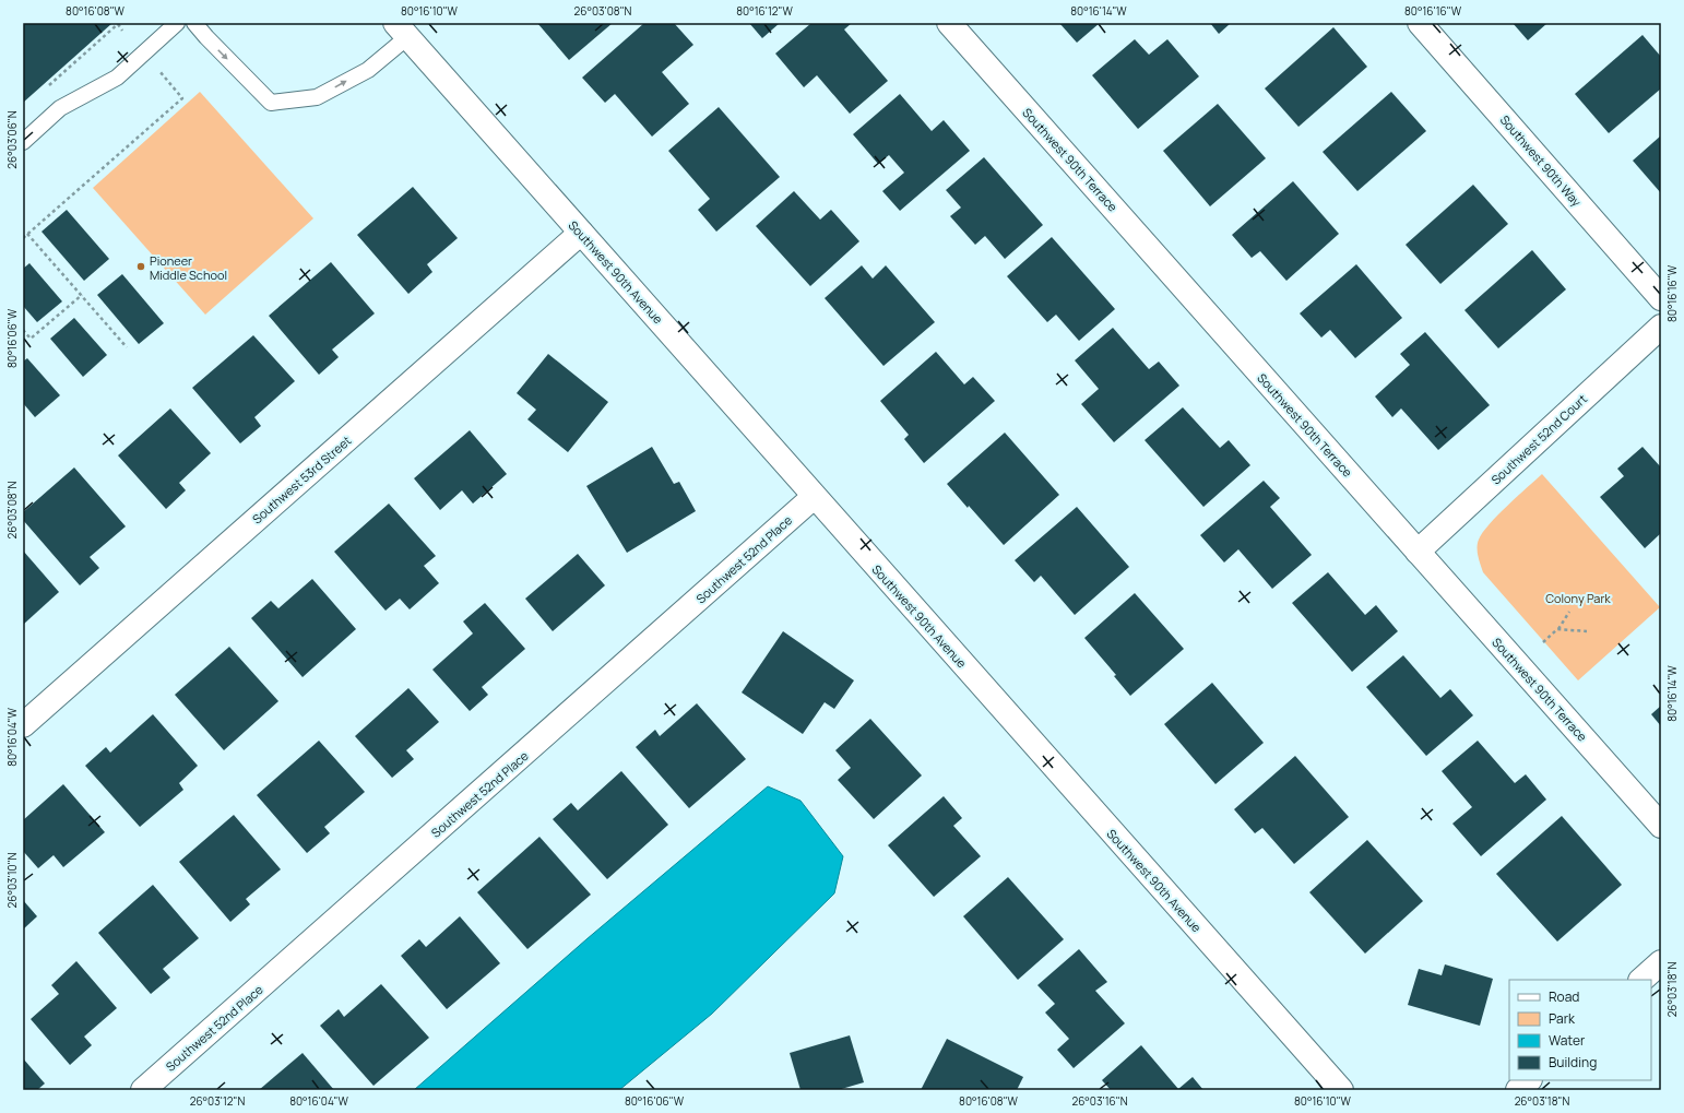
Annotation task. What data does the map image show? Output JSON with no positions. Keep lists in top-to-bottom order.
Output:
{
  "streets": {
    "street": [
      "Southwest 90th Terrace",
      "Southwest 90th Way",
      "Southwest 90th Avenue",
      "Southwest 52nd Court",
      "Southwest 53rd Street",
      "Southwest 52nd Place"
    ]
  },
  "crossings": [
    ["Southwest 90th Terrace", "Southwest 52nd Court"],
    ["Southwest 90th Avenue", "Southwest 53rd Street"],
    ["Southwest 90th Avenue", "Southwest 52nd Place"]
  ],
  "parks": ["Colony Park"],
  "places": ["Pioneer Middle School"],
  "legend": [
    "Road",
    "Park",
    "Water",
    "Building"
  ],
  "coordinates": [
    "80°16'08\"W",
    "80°16'10\"W",
    "26°03'08\"N",
    "80°16'12\"W",
    "80°16'14\"W",
    "80°16'16\"W",
    "26°03'06\"N",
    "80°16'06\"W",
    "80°16'04\"W",
    "26°03'10\"N",
    "26°03'18\"N",
    "26°03'12\"N",
    "26°03'16\"N"
  ]
}
